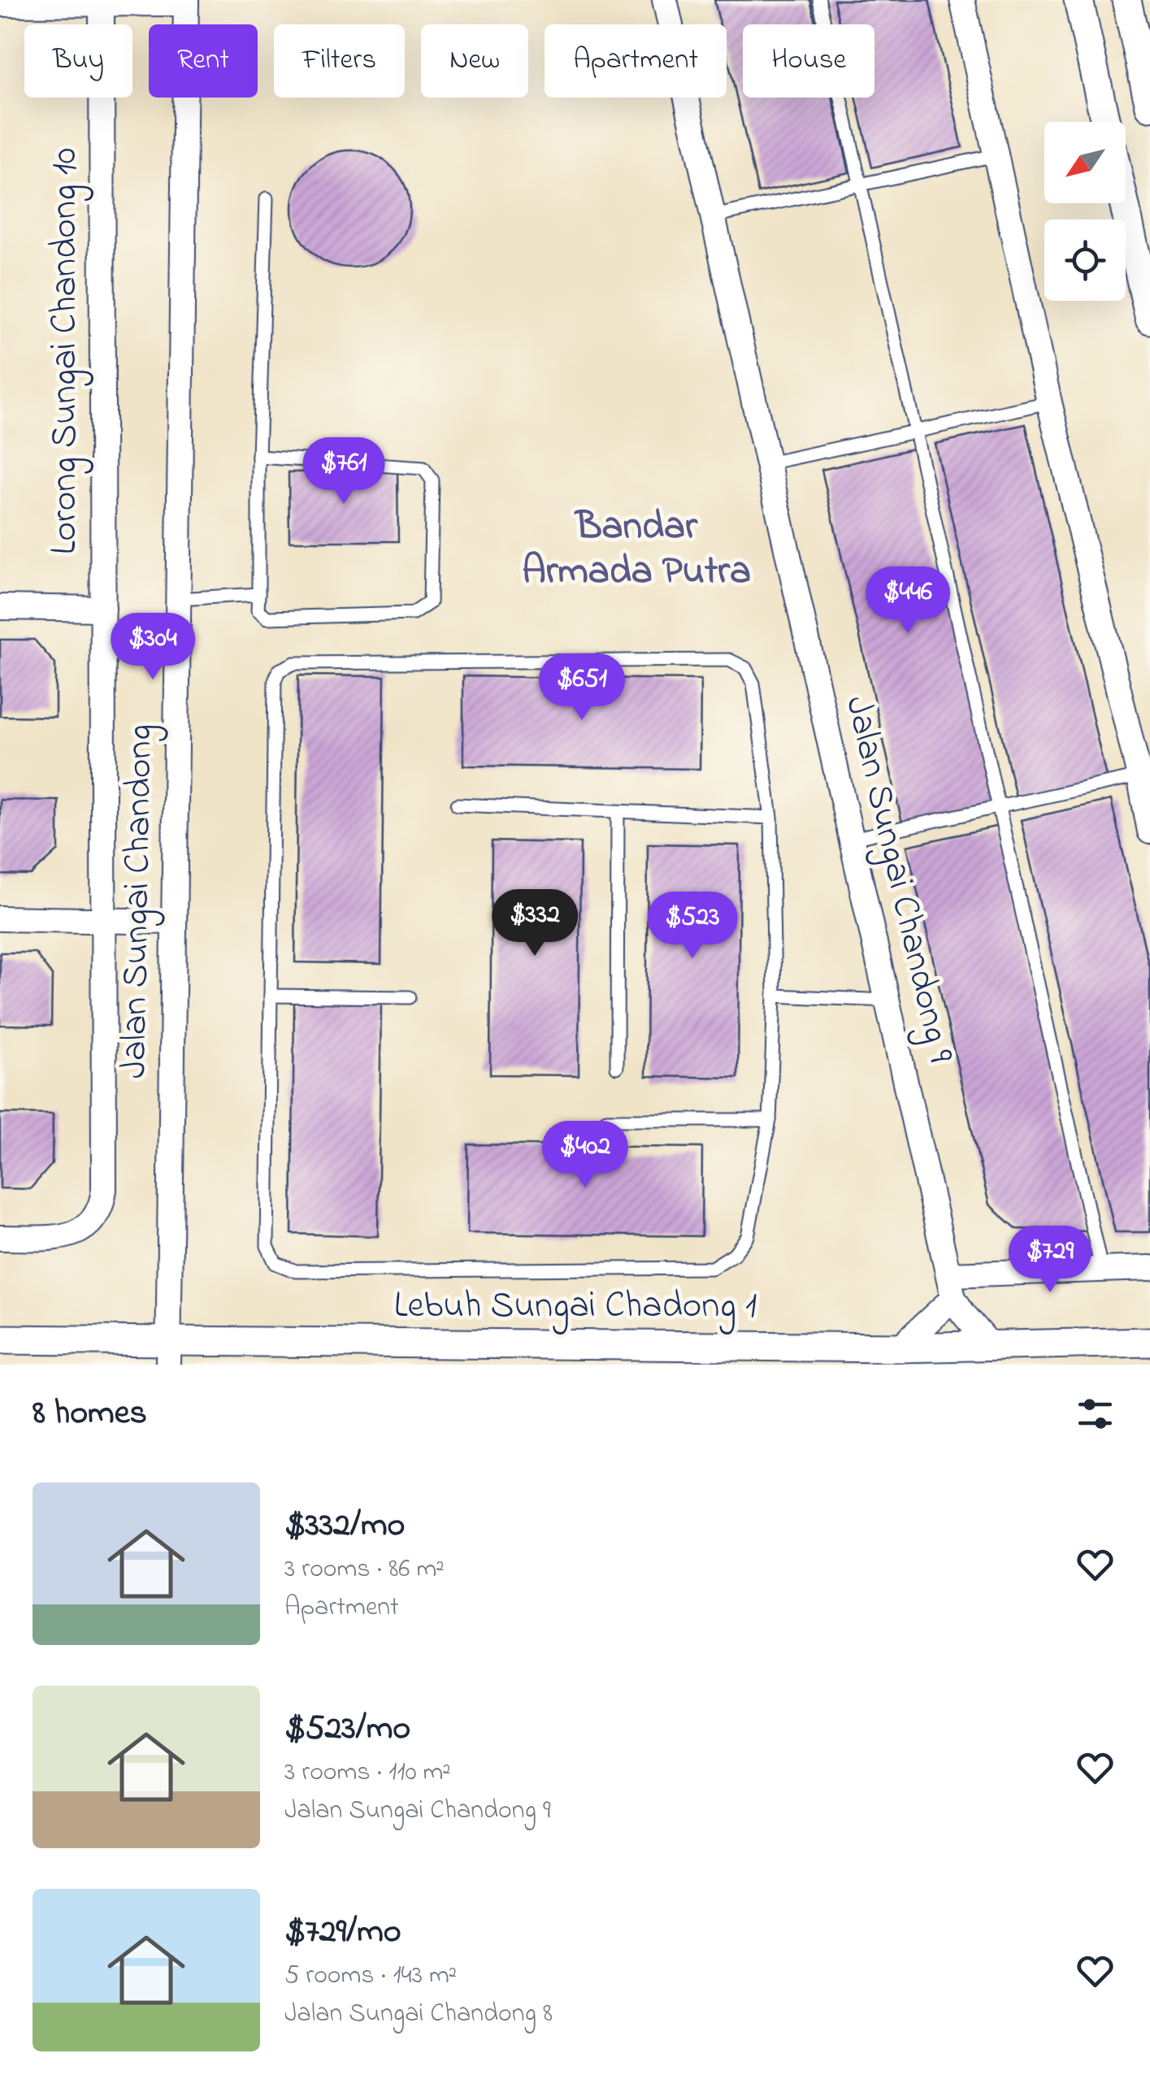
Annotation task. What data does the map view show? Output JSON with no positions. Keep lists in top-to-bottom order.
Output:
{
  "streets": {
    "street": [
      "Lorong Sungai Chandong 10",
      "Jalan Sungai Chandong 9",
      "Jalan Sungai Chandong",
      "Lebuh Sungai Chadong 1"
    ]
  },
  "crossings": [
    ["Jalan Sungai Chandong 9", "Lebuh Sungai Chadong 1"],
    ["Jalan Sungai Chandong", "Lebuh Sungai Chadong 1"]
  ],
  "districts": ["Bandar Armada Putra"],
  "north": "bottom left",
  "page": {
    "chip": [
      "Buy",
      "Rent",
      "Filters",
      "New",
      "Apartment",
      "House"
    ],
    "price": [
      "$761",
      "$446",
      "$304",
      "$651",
      "$332",
      "$523",
      "$402",
      "$729"
    ],
    "heading": "8 homes",
    "list": [
      {
        "name": "$332/mo",
        "note": "3 rooms · 86 m² · Apartment"
      },
      {
        "name": "$523/mo",
        "note": "3 rooms · 110 m² · Jalan Sungai Chandong 9"
      },
      {
        "name": "$729/mo",
        "note": "5 rooms · 143 m² · Jalan Sungai Chandong 8"
      }
    ]
  }
}
